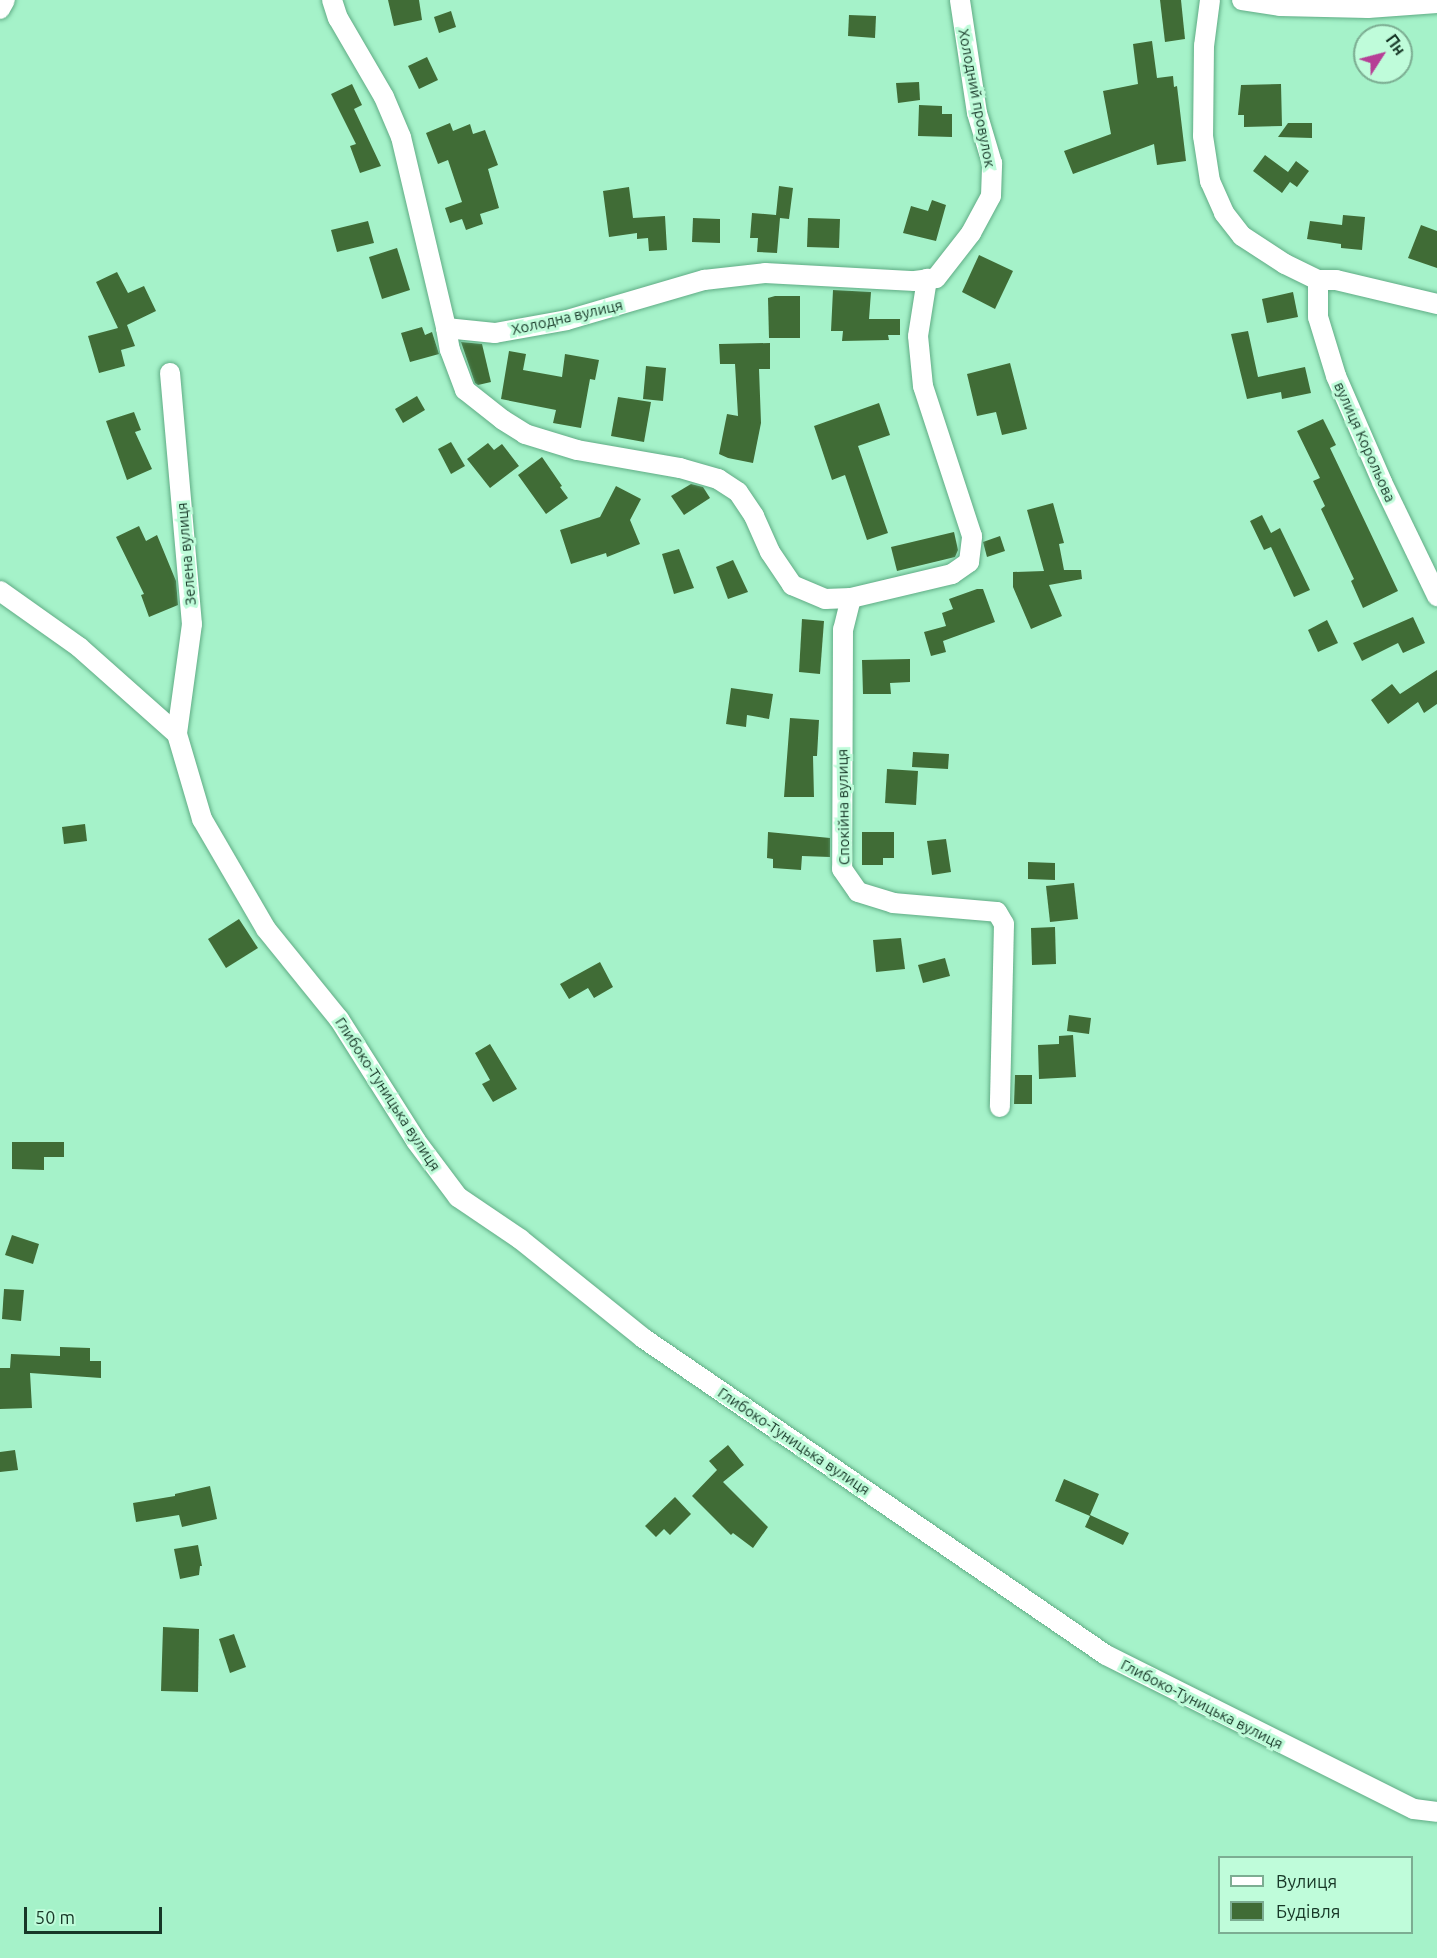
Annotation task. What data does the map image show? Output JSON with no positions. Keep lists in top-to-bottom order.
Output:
{
  "streets": {
    "street": [
      "Холодний провулок",
      "Холодна вулиця",
      "вулиця Корольова",
      "Зелена вулиця",
      "Спокійна вулиця",
      "Глибоко-Туницька вулиця"
    ]
  },
  "crossings": [
    ["Холодний провулок", "Холодна вулиця"],
    ["Зелена вулиця", "Глибоко-Туницька вулиця"]
  ],
  "legend": ["Вулиця", "Будівля"],
  "scale_bar": "50 m",
  "north": "top right"
}
